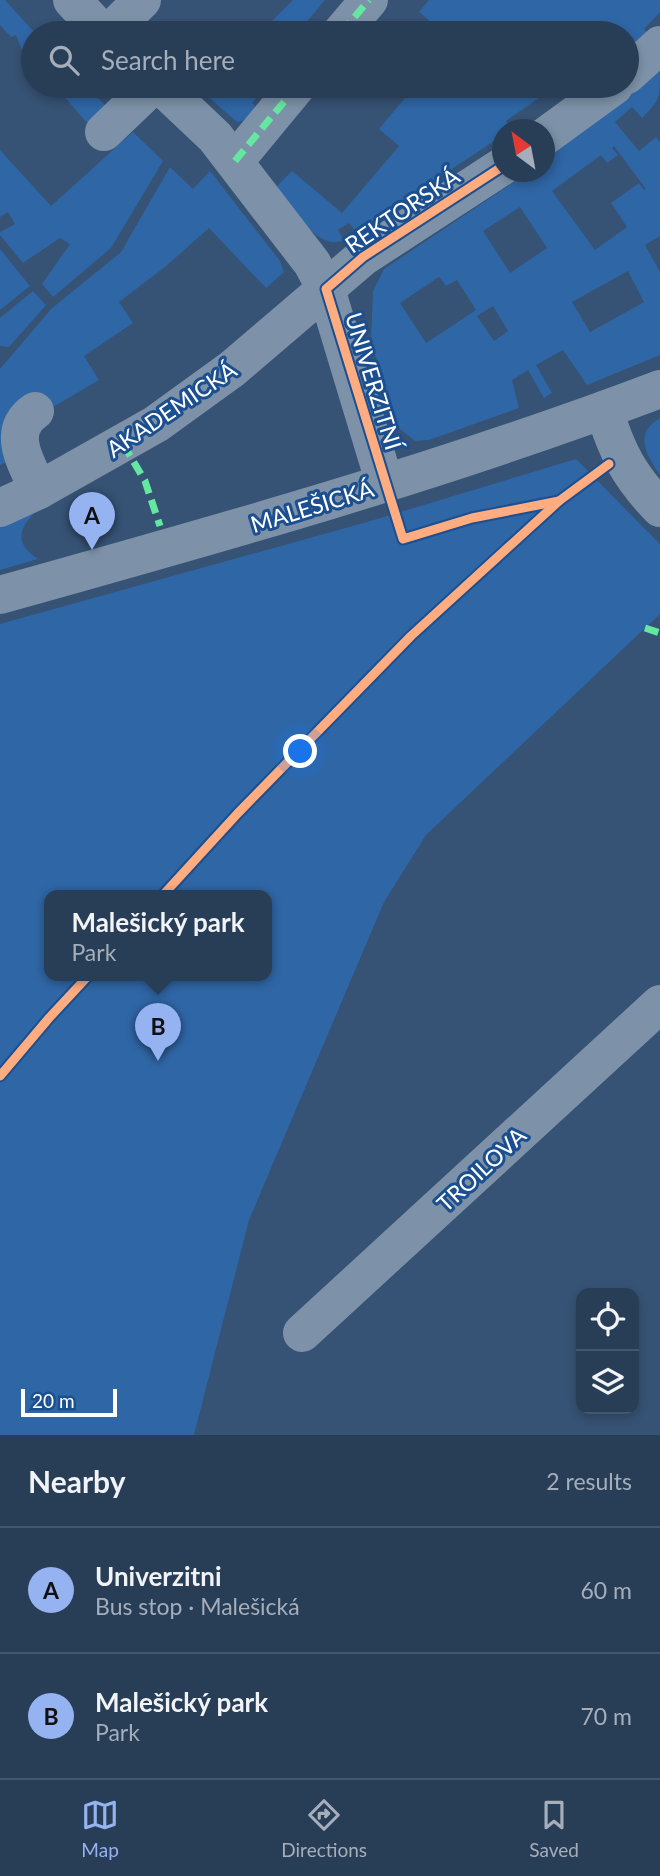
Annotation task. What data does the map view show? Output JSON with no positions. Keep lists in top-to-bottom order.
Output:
{
  "streets": {
    "street": [
      "REKTORSKÁ",
      "UNIVERZITNÍ",
      "AKADEMICKÁ",
      "MALEŠICKÁ",
      "TROILOVA"
    ]
  },
  "crossings": [
    ["REKTORSKÁ", "UNIVERZITNÍ"],
    ["REKTORSKÁ", "AKADEMICKÁ"],
    ["UNIVERZITNÍ", "AKADEMICKÁ"],
    ["UNIVERZITNÍ", "MALEŠICKÁ"]
  ],
  "scale_bar": "20 m",
  "north": "top left",
  "page": {
    "search": "Search here",
    "pins": ["A", "B"],
    "popup": ["Malešický park", "Park"],
    "scale": "20 m",
    "heading": ["Nearby", "2 results"],
    "list": [
      {
        "mark": "A",
        "name": "Univerzitni",
        "note": "Bus stop · Malešická",
        "value": "60 m"
      },
      {
        "mark": "B",
        "name": "Malešický park",
        "note": "Park",
        "value": "70 m"
      }
    ],
    "nav": ["Map", "Directions", "Saved"]
  }
}
